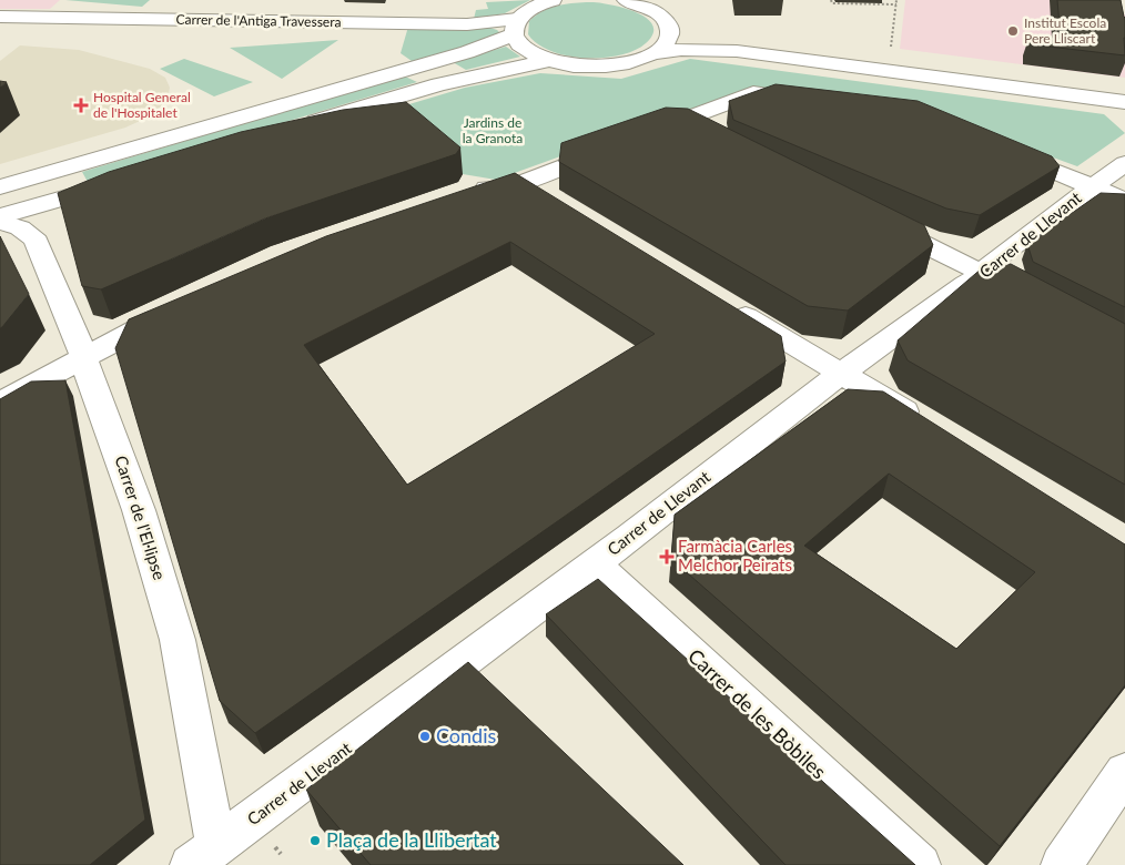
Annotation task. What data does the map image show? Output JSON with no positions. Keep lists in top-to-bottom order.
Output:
{
  "streets": {
    "street": [
      "Carrer de l'Antiga Travessera",
      "Carrer de Llevant",
      "Carrer de l'El·lipse",
      "Carrer de les Bòbiles"
    ]
  },
  "crossings": [
    ["Carrer de Llevant", "Carrer de l'El·lipse"],
    ["Carrer de Llevant", "Carrer de les Bòbiles"]
  ],
  "parks": ["Jardins de la Granota"],
  "places": {
    "other": ["Institut Escola Pere Lliscart", "Condis", "Plaça de la Llibertat"],
    "health": ["Hospital General de l'Hospitalet", "Farmàcia Carles Melchor Peirats"]
  }
}
